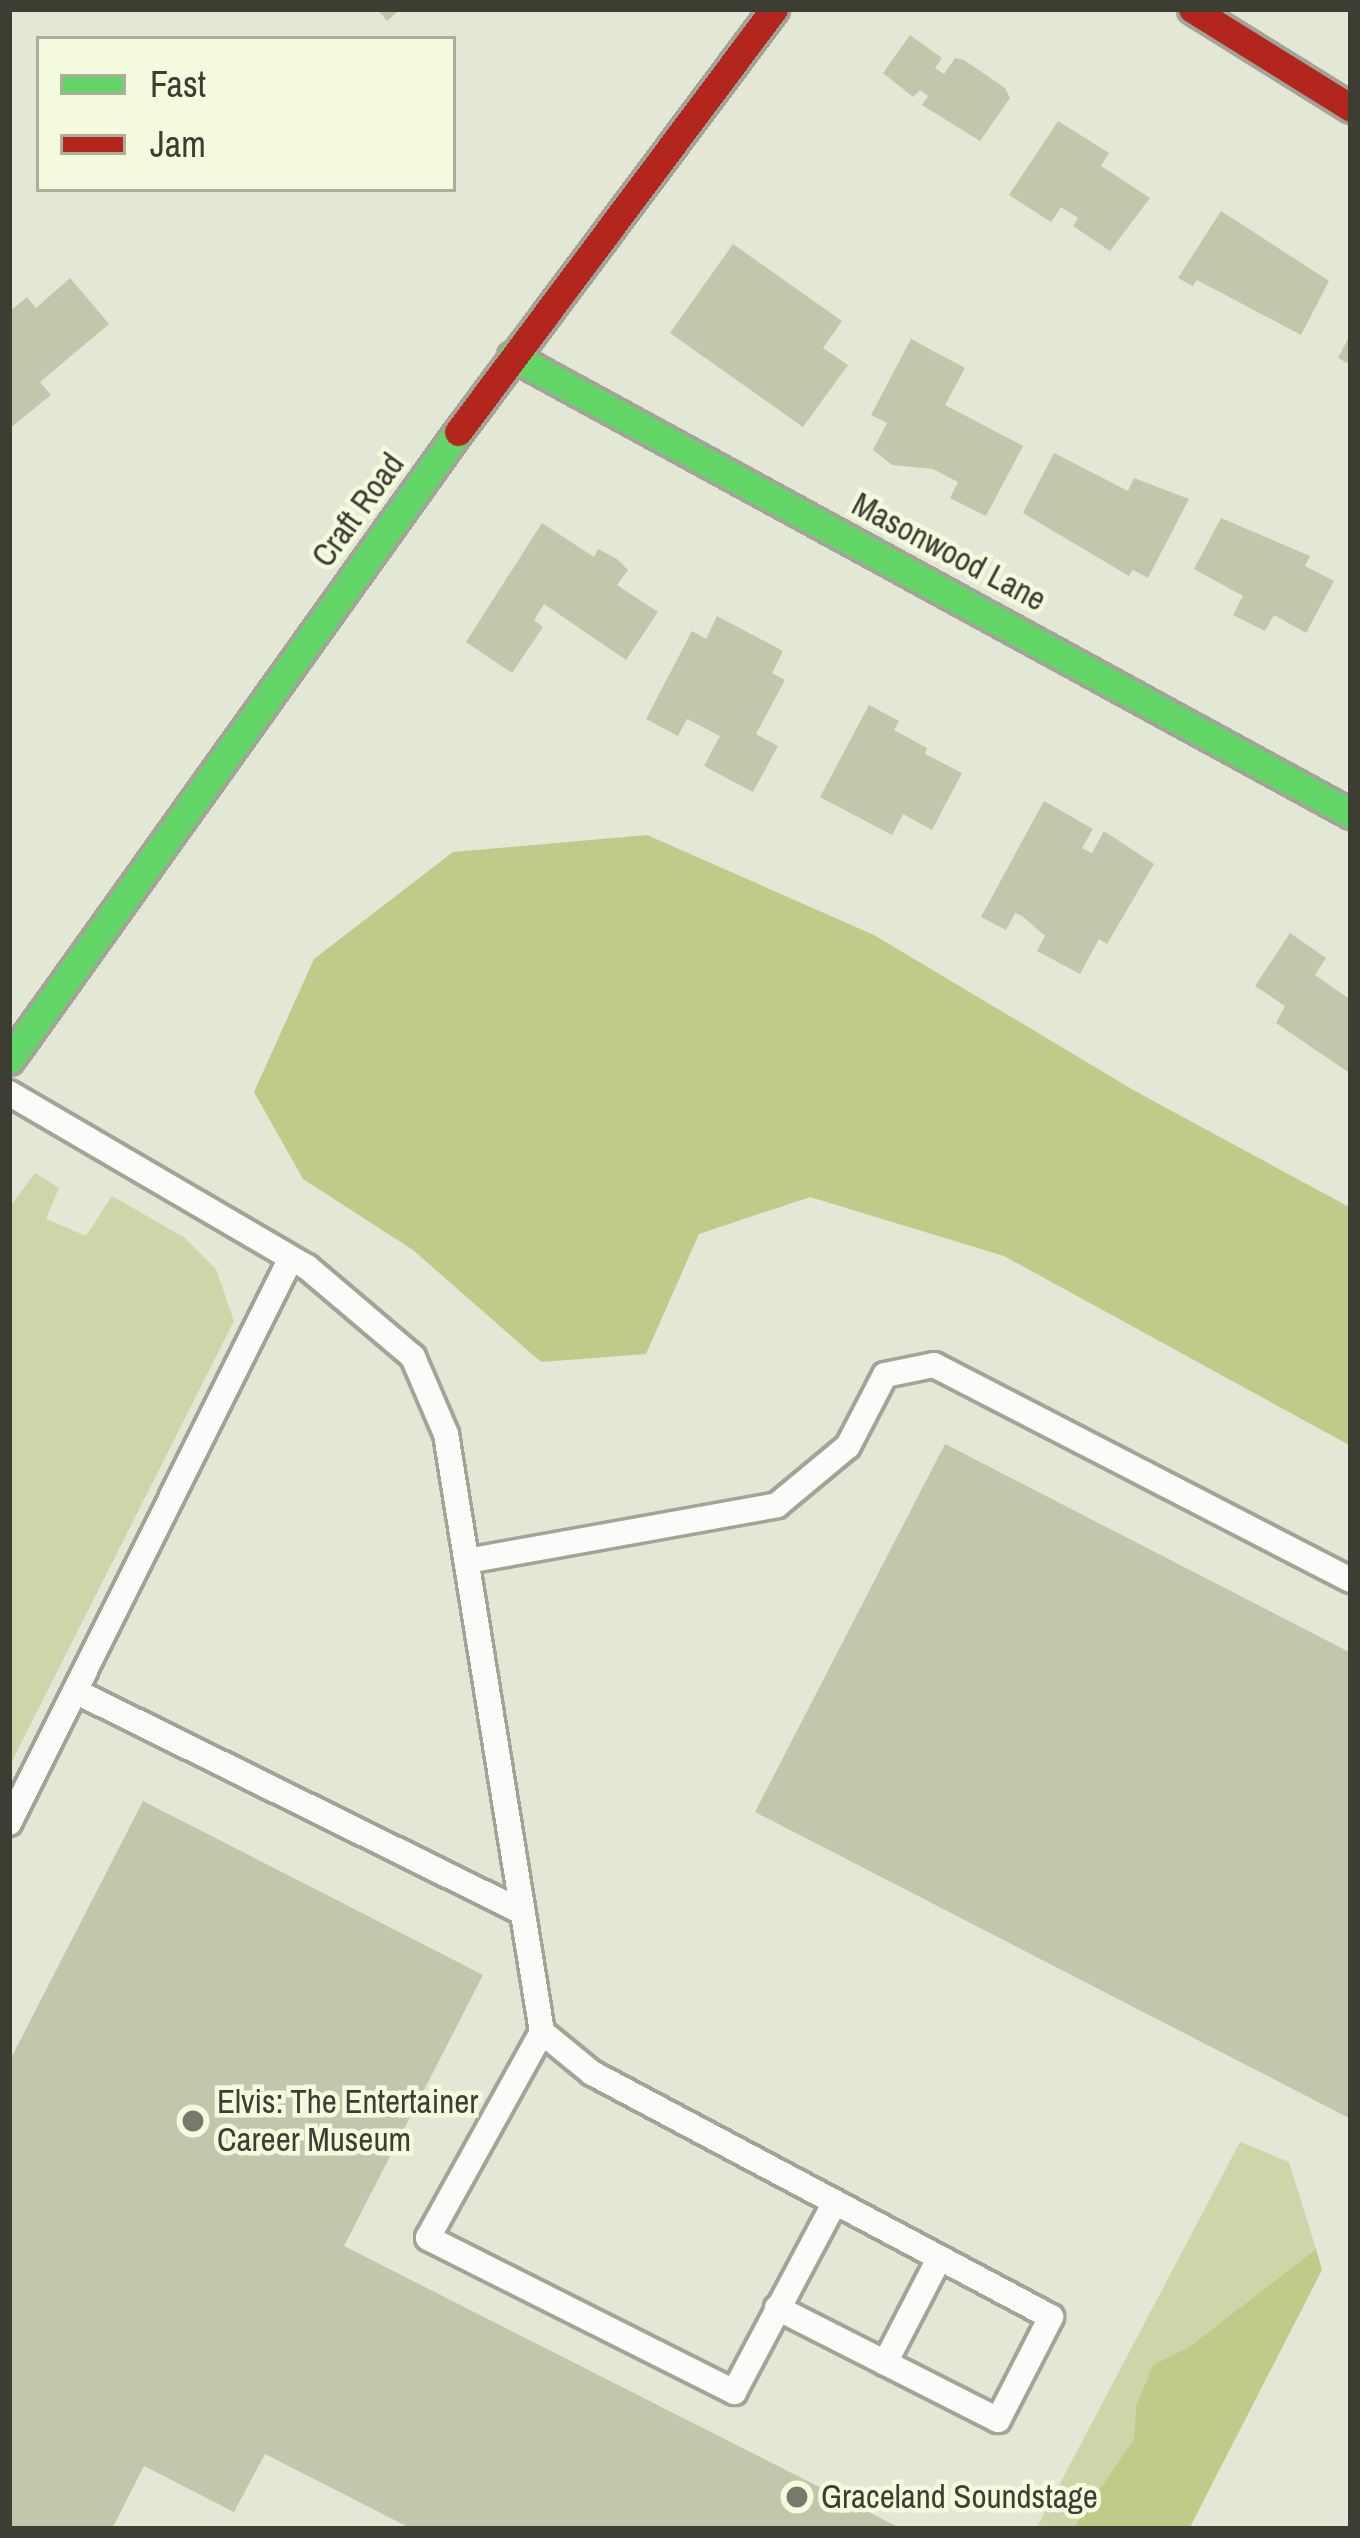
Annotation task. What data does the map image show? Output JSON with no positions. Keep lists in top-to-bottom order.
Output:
{
  "streets": {
    "street": ["Craft Road", "Masonwood Lane"]
  },
  "crossings": [
    ["Craft Road", "Masonwood Lane"]
  ],
  "places": ["Elvis: The Entertainer Career Museum", "Graceland Soundstage"],
  "legend": ["Fast", "Jam"]
}
